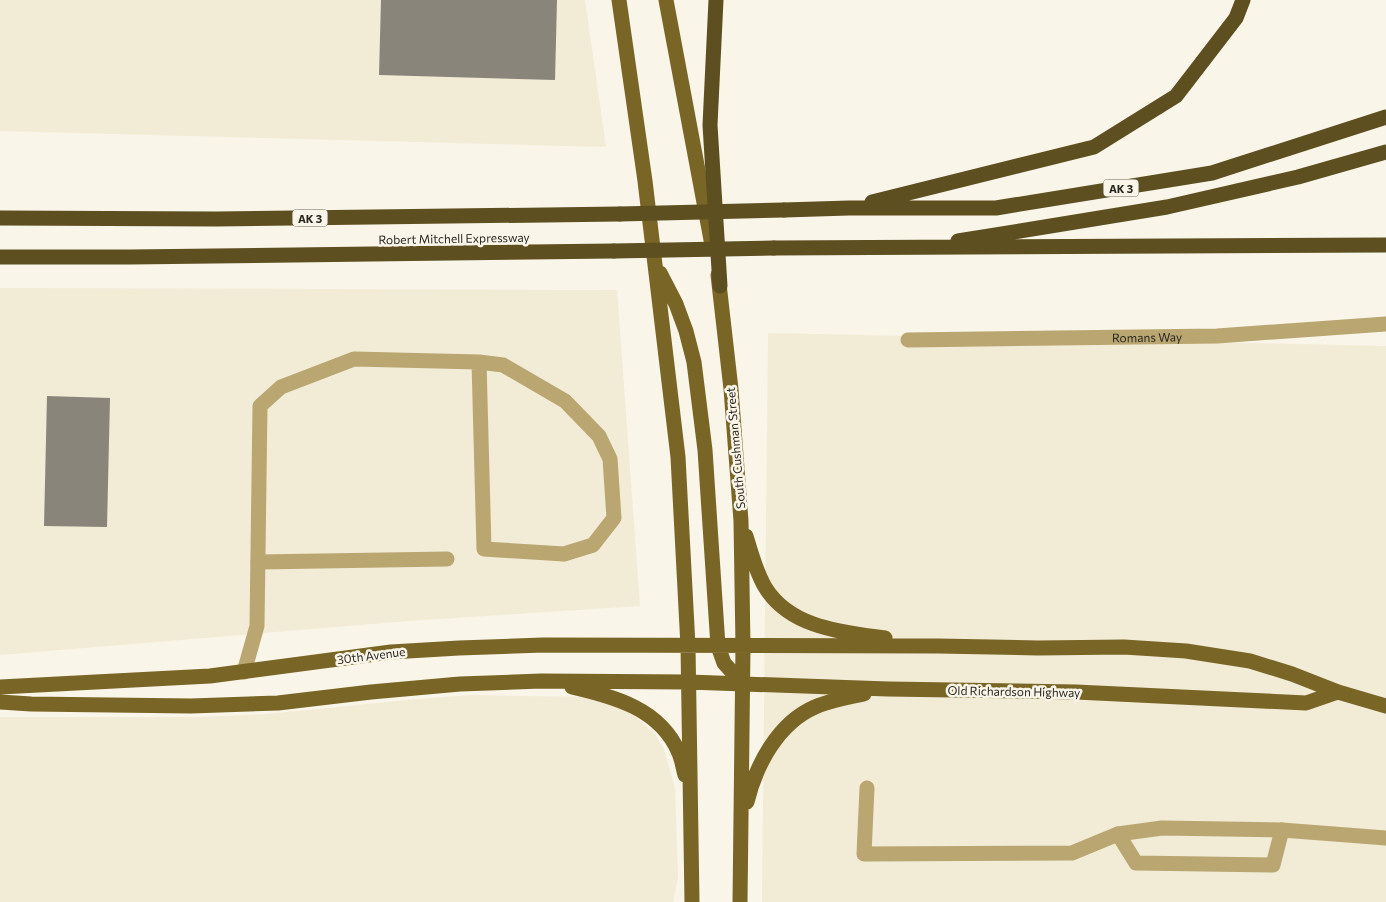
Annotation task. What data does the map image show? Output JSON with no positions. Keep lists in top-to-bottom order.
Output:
{
  "streets": {
    "highway": ["AK 3", "Robert Mitchell Expressway"],
    "main road": ["South Cushman Street", "30th Avenue", "Old Richardson Highway"],
    "street": ["Romans Way"]
  },
  "crossings": [
    ["AK 3", "Robert Mitchell Expressway"],
    ["South Cushman Street", "30th Avenue"],
    ["South Cushman Street", "Old Richardson Highway"]
  ]
}
